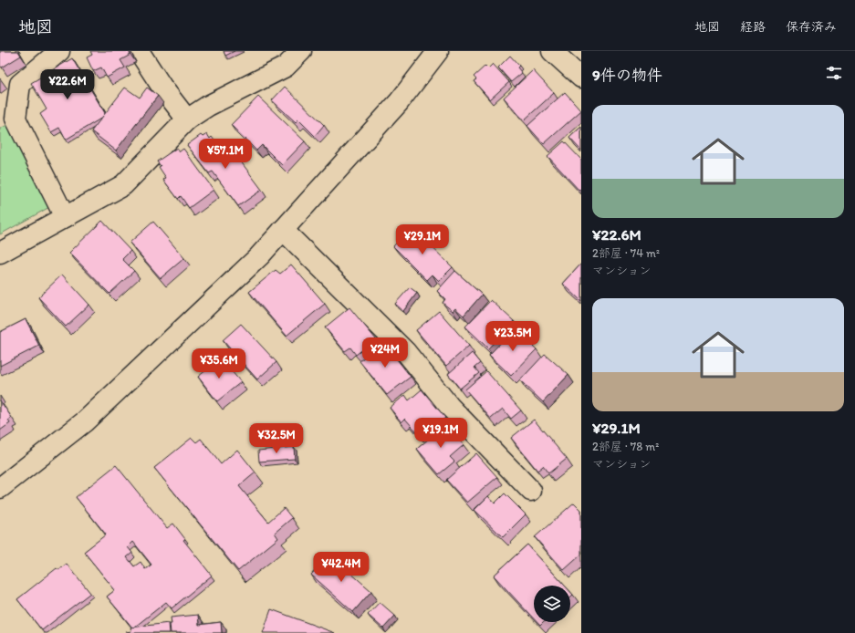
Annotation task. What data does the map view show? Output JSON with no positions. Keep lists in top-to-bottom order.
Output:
{
  "page": {
    "header": "地図",
    "nav": ["地図", "経路", "保存済み"],
    "heading": "9件の物件",
    "price": [
      "¥22.6M",
      "¥57.1M",
      "¥29.1M",
      "¥23.5M",
      "¥24M",
      "¥35.6M",
      "¥19.1M",
      "¥32.5M",
      "¥42.4M"
    ],
    "list": [
      {
        "name": "¥22.6M",
        "note": "2部屋 · 74 m² · マンション"
      },
      {
        "name": "¥29.1M",
        "note": "2部屋 · 78 m² · マンション"
      }
    ]
  }
}
